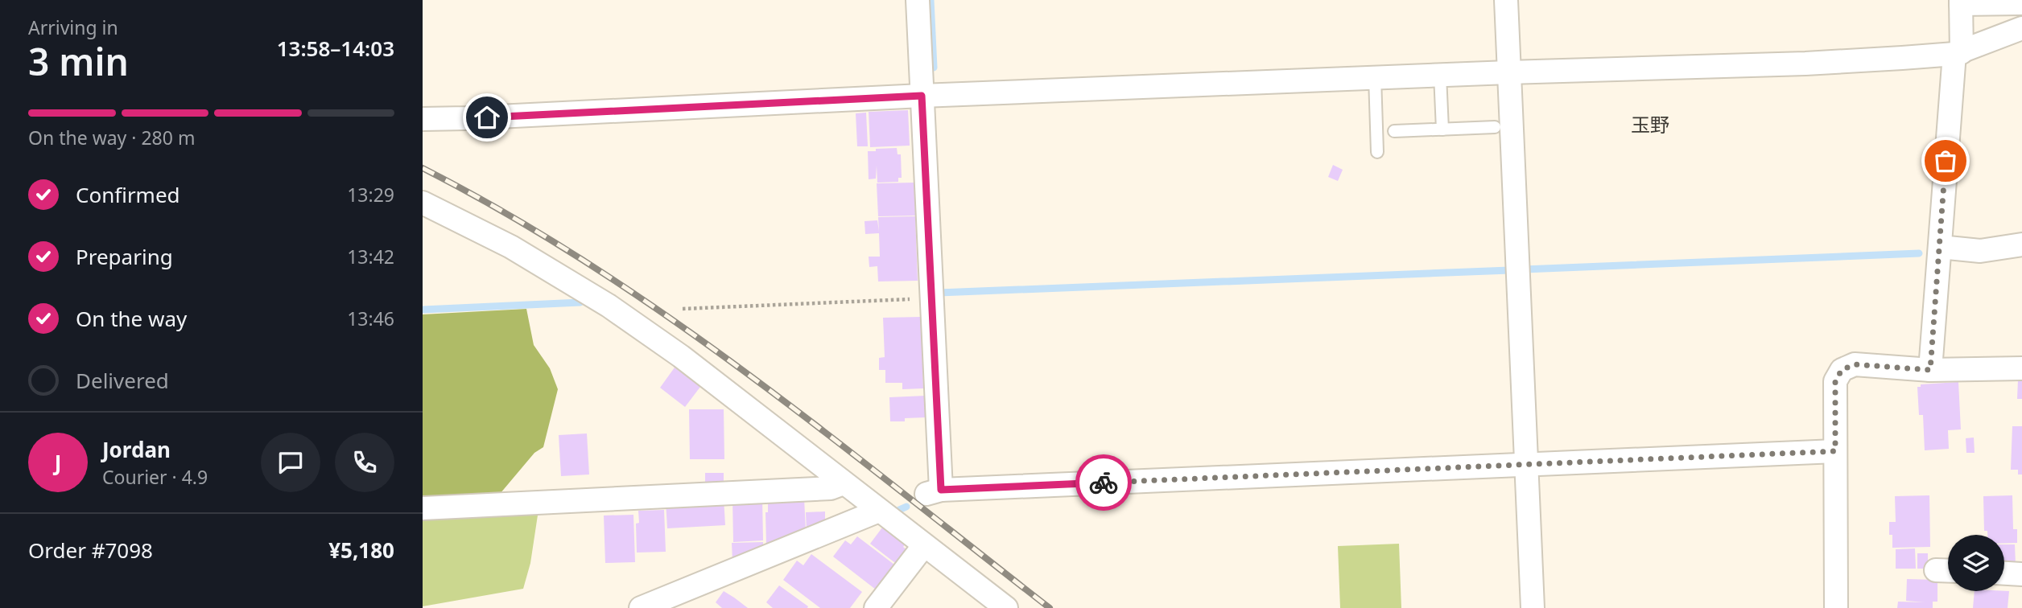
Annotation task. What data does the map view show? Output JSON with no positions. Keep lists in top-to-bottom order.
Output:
{
  "districts": ["玉野"],
  "page": {
    "heading": ["3 min", "Arriving in", "13:58–14:03"],
    "panel": [
      "Jordan",
      "Courier · 4.9",
      "Order #7098",
      "¥5,180"
    ],
    "bar": "On the way · 280 m",
    "list": [
      ["Confirmed", "13:29"],
      ["Preparing", "13:42"],
      ["On the way", "13:46"],
      "Delivered"
    ],
    "round": "J"
  }
}
